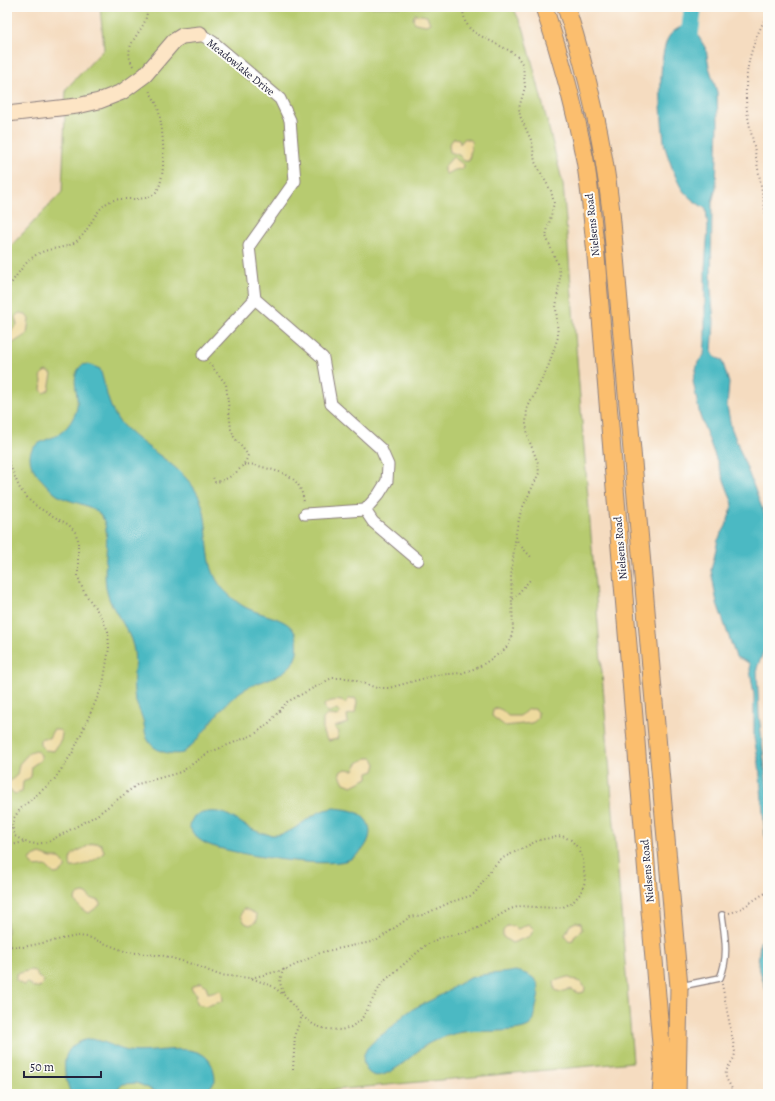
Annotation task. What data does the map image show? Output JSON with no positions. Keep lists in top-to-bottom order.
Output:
{
  "streets": {
    "main road": ["Nielsens Road"],
    "street": ["Meadowlake Drive"]
  },
  "scale_bar": "50 m"
}
